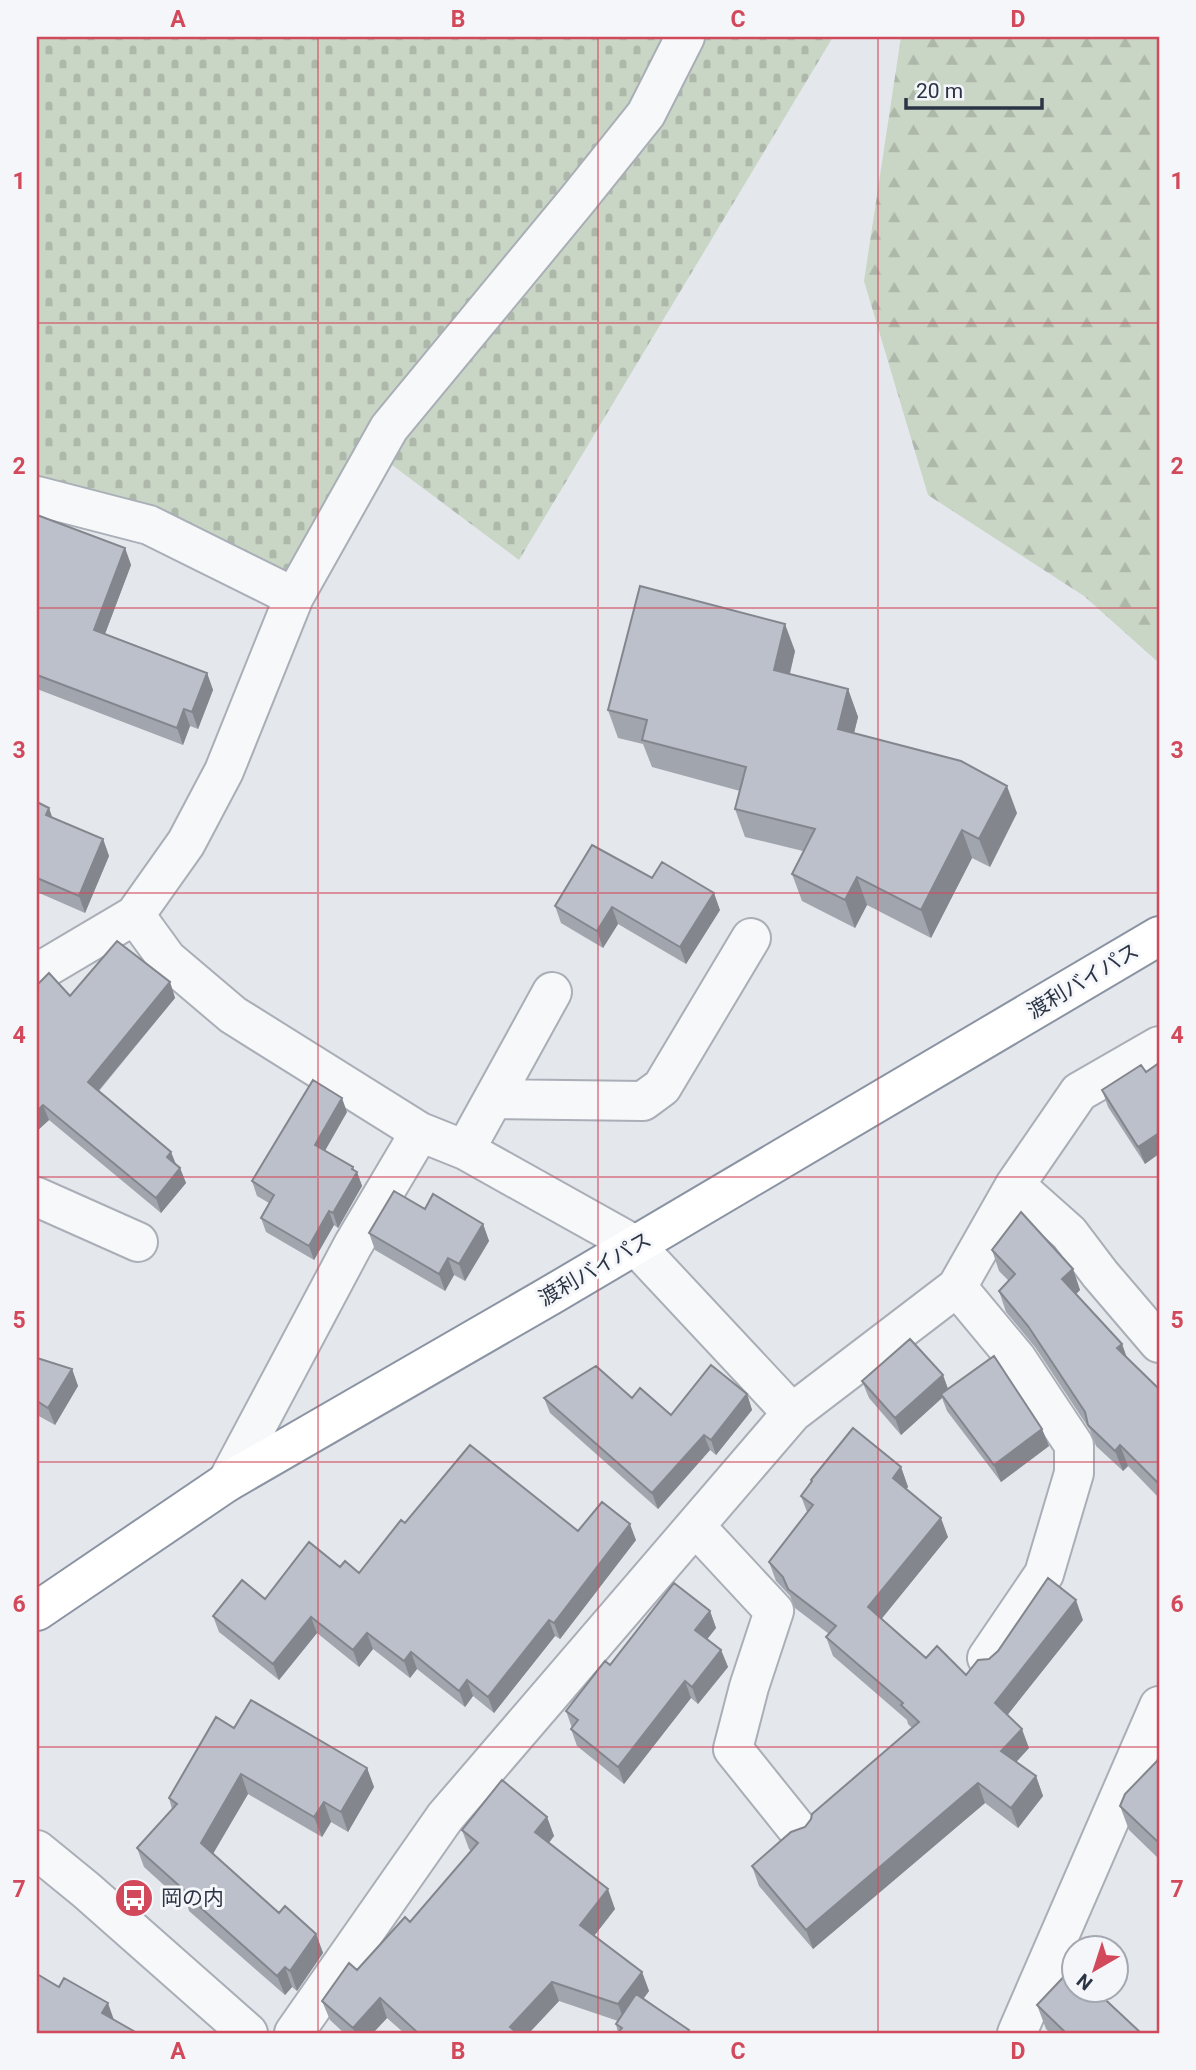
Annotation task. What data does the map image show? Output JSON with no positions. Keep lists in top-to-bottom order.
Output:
{
  "streets": {
    "highway": ["渡利バイパス"]
  },
  "places": {
    "bus stop": ["岡の内"]
  },
  "scale_bar": "20 m",
  "north": "bottom left",
  "grid": {
    "columns": [
      "A",
      "B",
      "C",
      "D"
    ],
    "rows": [
      "1",
      "2",
      "3",
      "4",
      "5",
      "6",
      "7"
    ]
  }
}
